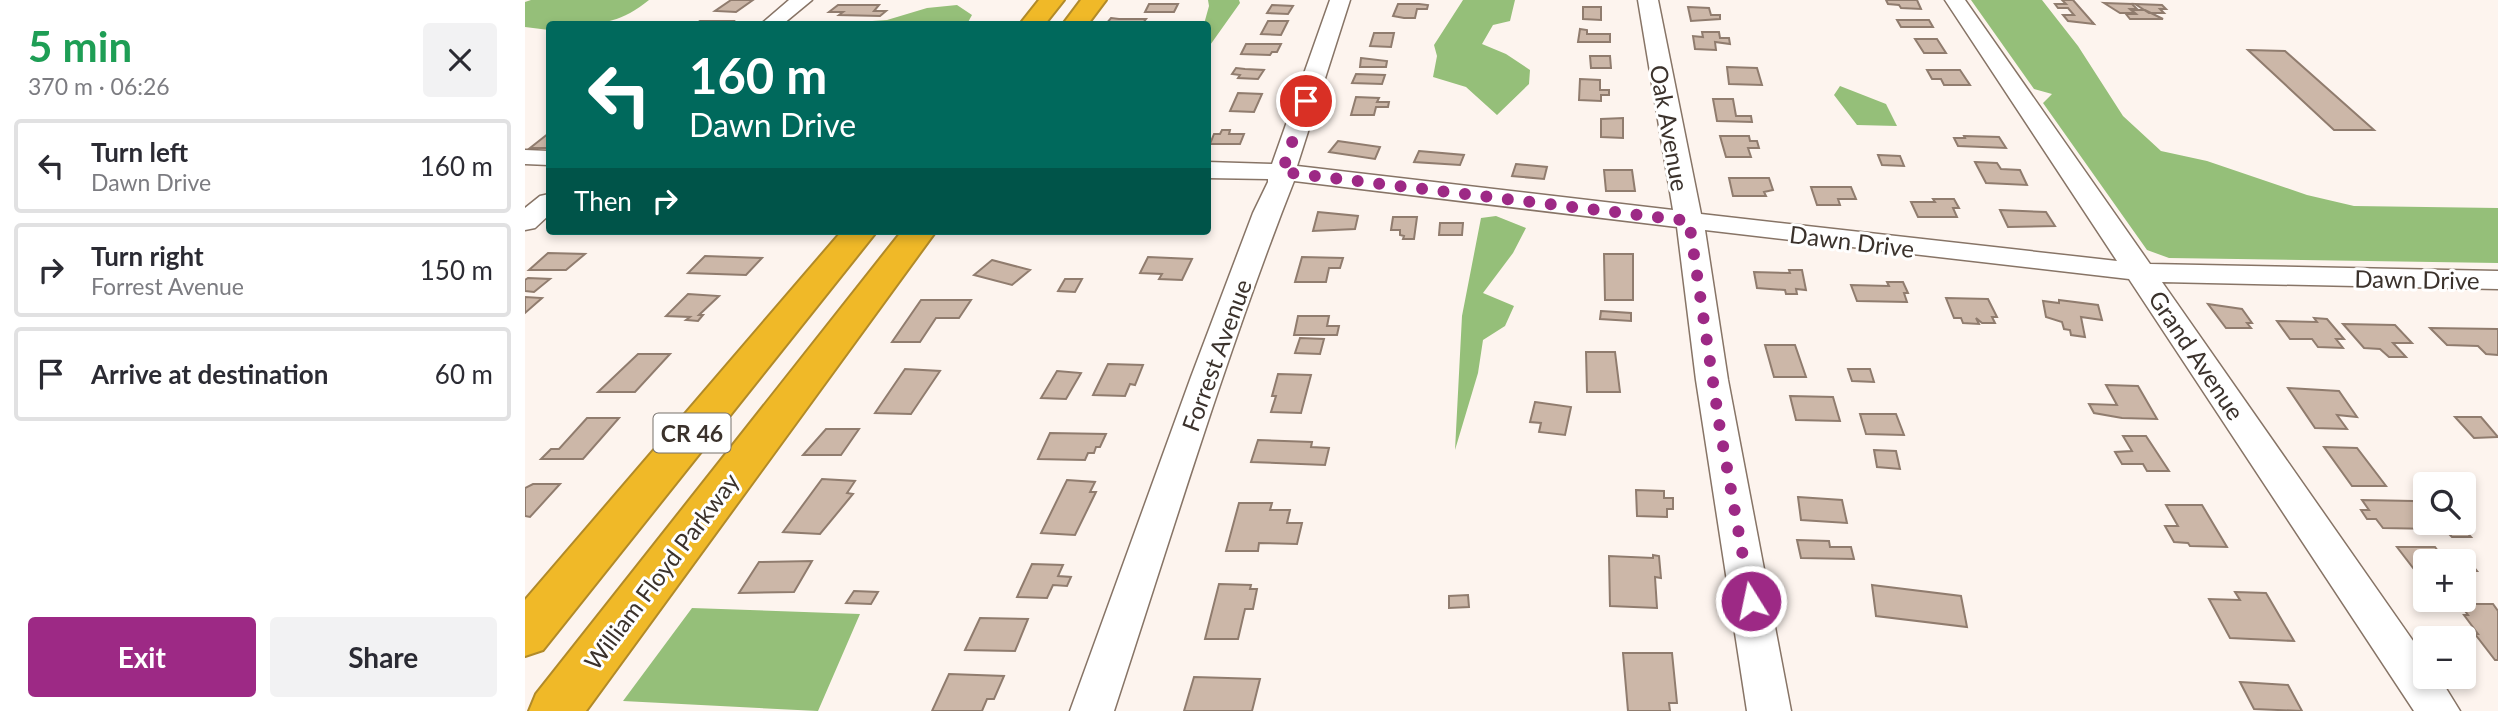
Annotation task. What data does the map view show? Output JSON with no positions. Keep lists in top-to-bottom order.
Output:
{
  "streets": {
    "highway": ["CR 46", "William Floyd Parkway"],
    "street": [
      "Oak Avenue",
      "Dawn Drive",
      "Forrest Avenue",
      "Grand Avenue"
    ]
  },
  "crossings": [
    ["Oak Avenue", "Dawn Drive"],
    ["Dawn Drive", "Forrest Avenue"],
    ["Dawn Drive", "Grand Avenue"]
  ],
  "page": {
    "heading": ["5 min", "370 m · 06:26"],
    "turn": ["160 m", "Dawn Drive"],
    "list": [
      {
        "name": "Turn left",
        "note": "Dawn Drive",
        "value": "160 m"
      },
      {
        "name": "Turn right",
        "note": "Forrest Avenue",
        "value": "150 m"
      },
      {
        "name": "Arrive at destination",
        "value": "60 m"
      }
    ],
    "then": "Then",
    "map_buttons": ["+", "−"],
    "buttons": ["Exit", "Share"]
  }
}
